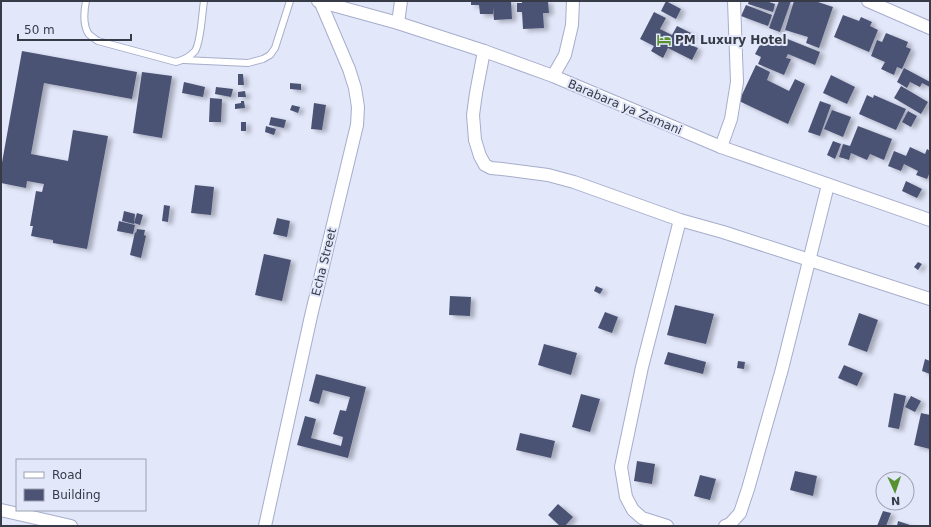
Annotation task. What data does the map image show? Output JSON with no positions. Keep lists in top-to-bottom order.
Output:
{
  "streets": {
    "street": ["Barabara ya Zamani", "Echa Street"]
  },
  "crossings": [
    ["Barabara ya Zamani", "Echa Street"]
  ],
  "places": {
    "hotel": ["PM Luxury Hotel"]
  },
  "legend": ["Road", "Building"],
  "scale_bar": "50 m",
  "north": "bottom"
}
